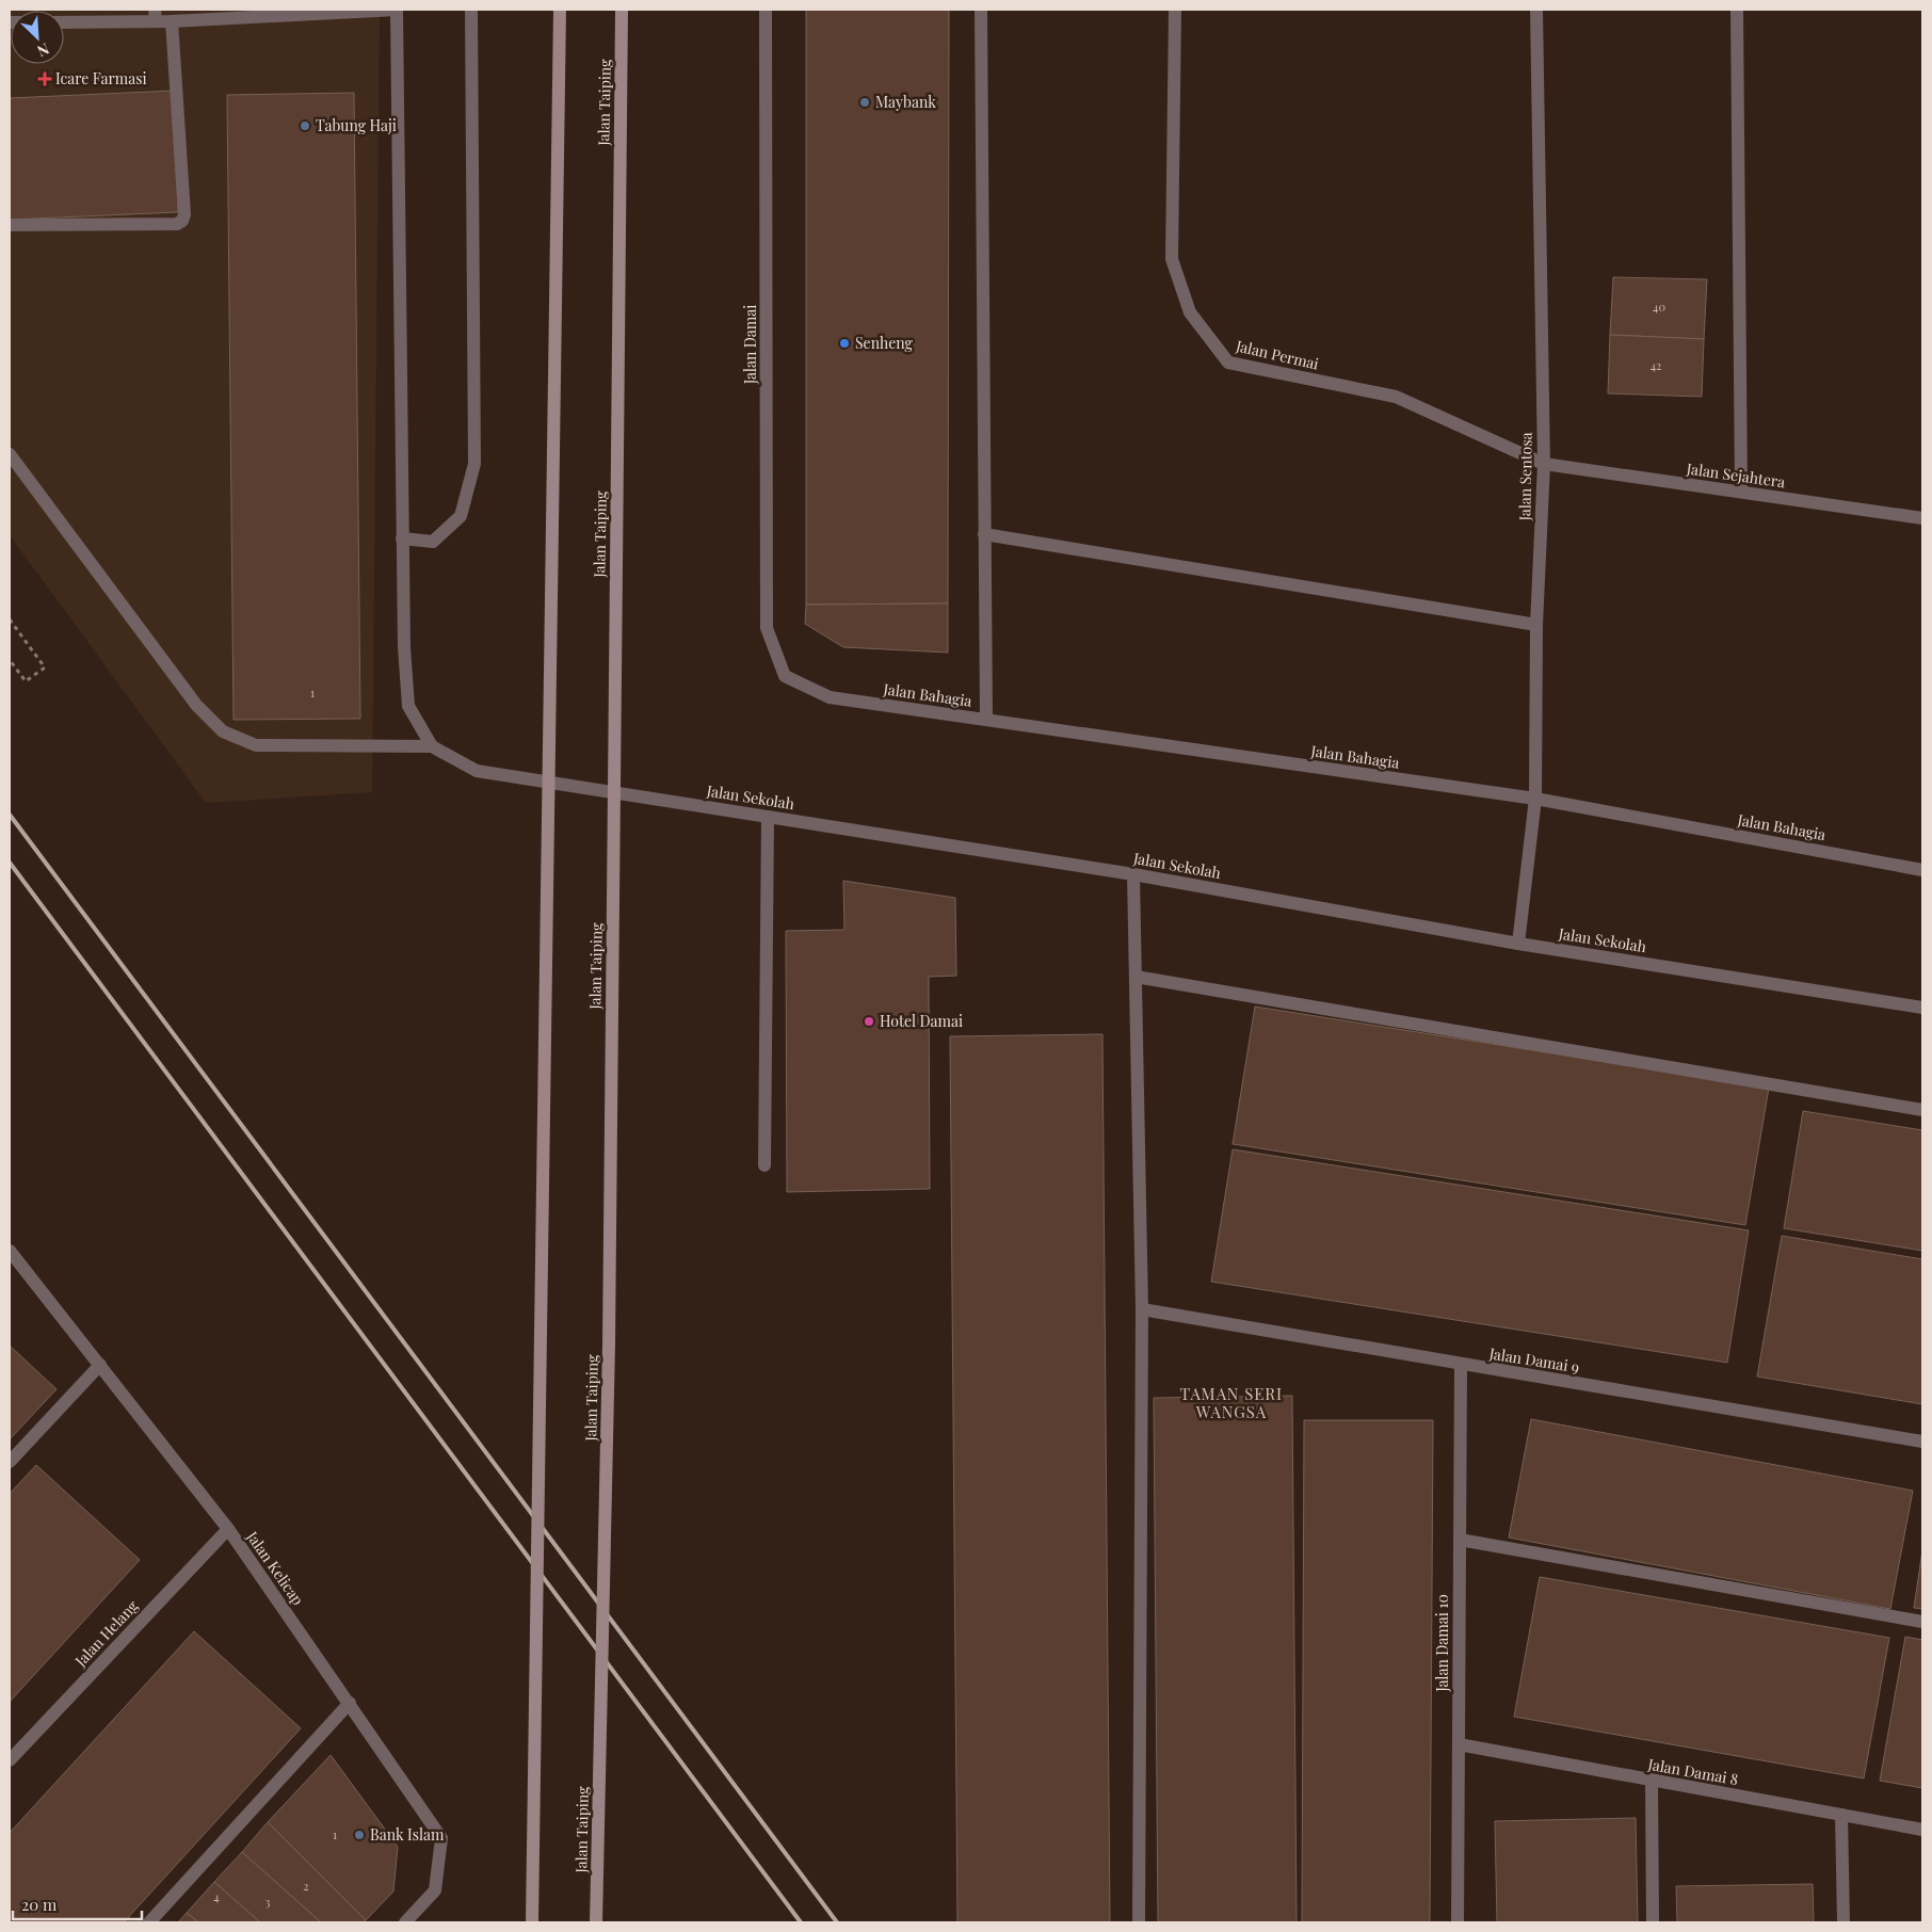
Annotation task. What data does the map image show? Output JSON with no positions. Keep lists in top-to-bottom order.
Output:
{
  "streets": {
    "main road": ["Jalan Taiping"],
    "street": [
      "Jalan Damai",
      "Jalan Permai",
      "Jalan Sejahtera",
      "Jalan Sentosa",
      "Jalan Bahagia",
      "Jalan Sekolah",
      "Jalan Damai 9",
      "Jalan Kelicap",
      "Jalan Helang",
      "Jalan Damai 10",
      "Jalan Damai 8"
    ]
  },
  "crossings": [
    ["Jalan Damai", "Jalan Bahagia"],
    ["Jalan Permai", "Jalan Sejahtera"],
    ["Jalan Permai", "Jalan Sentosa"],
    ["Jalan Sejahtera", "Jalan Sentosa"],
    ["Jalan Sentosa", "Jalan Bahagia"],
    ["Jalan Sentosa", "Jalan Sekolah"],
    ["Jalan Damai 9", "Jalan Damai 10"],
    ["Jalan Kelicap", "Jalan Helang"],
    ["Jalan Damai 10", "Jalan Damai 8"]
  ],
  "districts": ["TAMAN SERI WANGSA"],
  "places": {
    "health": ["Icare Farmasi"],
    "other": [
      "Maybank",
      "Tabung Haji",
      "Senheng",
      "Hotel Damai",
      "Bank Islam"
    ]
  },
  "house_numbers": [
    "40",
    "42",
    "1",
    "1",
    "2",
    "4",
    "3"
  ],
  "scale_bar": "20 m",
  "north": "bottom right"
}
